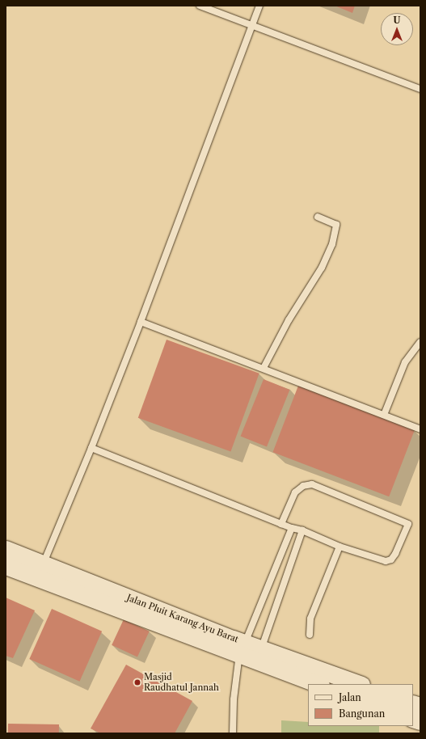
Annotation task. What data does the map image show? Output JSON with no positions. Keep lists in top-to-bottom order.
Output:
{
  "streets": {
    "street": ["Jalan Pluit Karang Ayu Barat"]
  },
  "places": ["Masjid Raudhatul Jannah"],
  "legend": ["Jalan", "Bangunan"],
  "north": "top"
}
